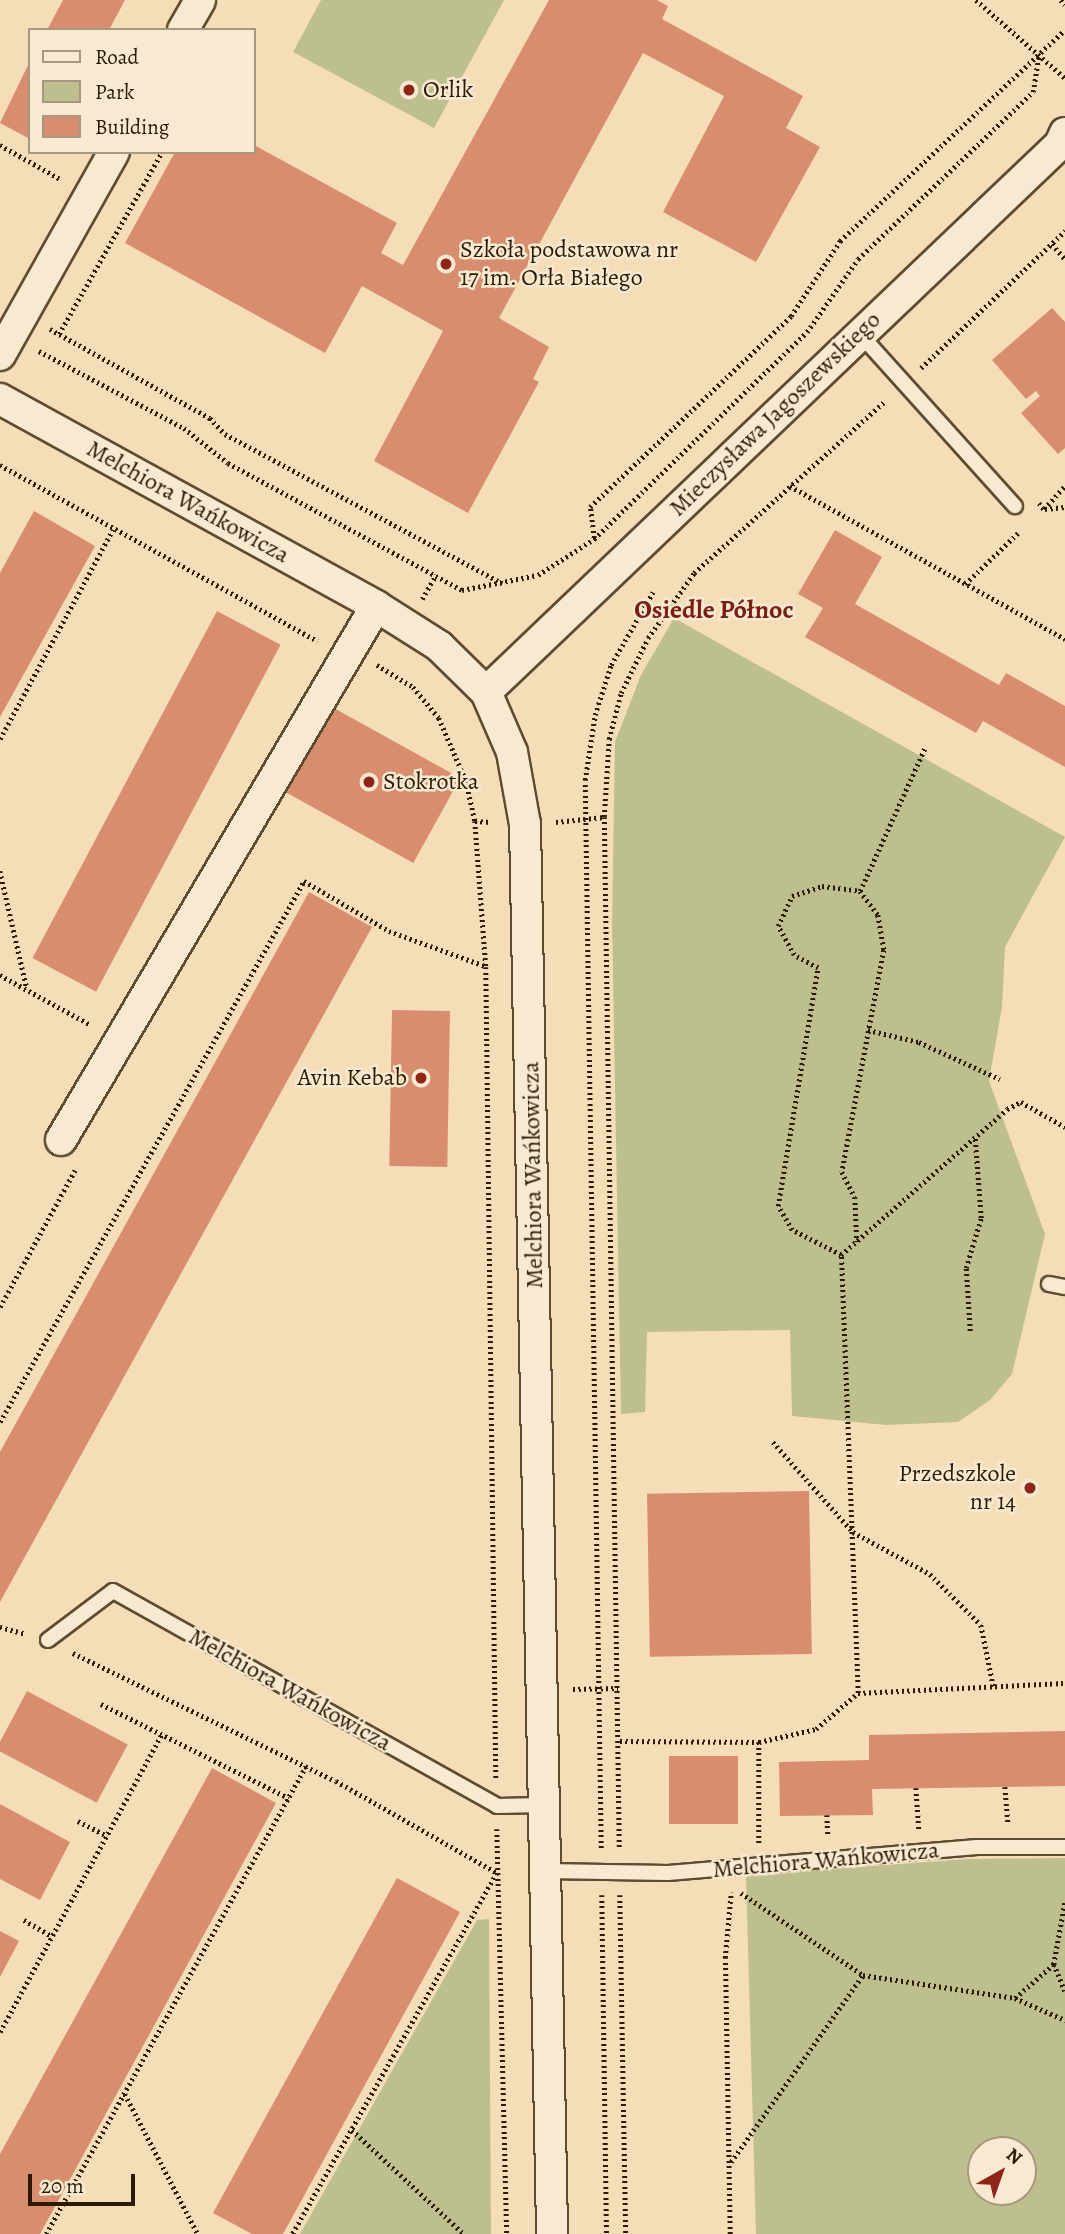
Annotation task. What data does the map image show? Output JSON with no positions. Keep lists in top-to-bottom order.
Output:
{
  "streets": {
    "street": ["Mieczysława Jagoszewskiego", "Melchiora Wańkowicza"]
  },
  "crossings": [
    ["Mieczysława Jagoszewskiego", "Melchiora Wańkowicza"]
  ],
  "districts": ["Osiedle Północ"],
  "places": [
    "Orlik",
    "Szkoła podstawowa nr 17 im. Orła Białego",
    "Stokrotka",
    "Avin Kebab",
    "Przedszkole nr 14"
  ],
  "legend": ["Road", "Park", "Building"],
  "scale_bar": "20 m",
  "north": "top right"
}
